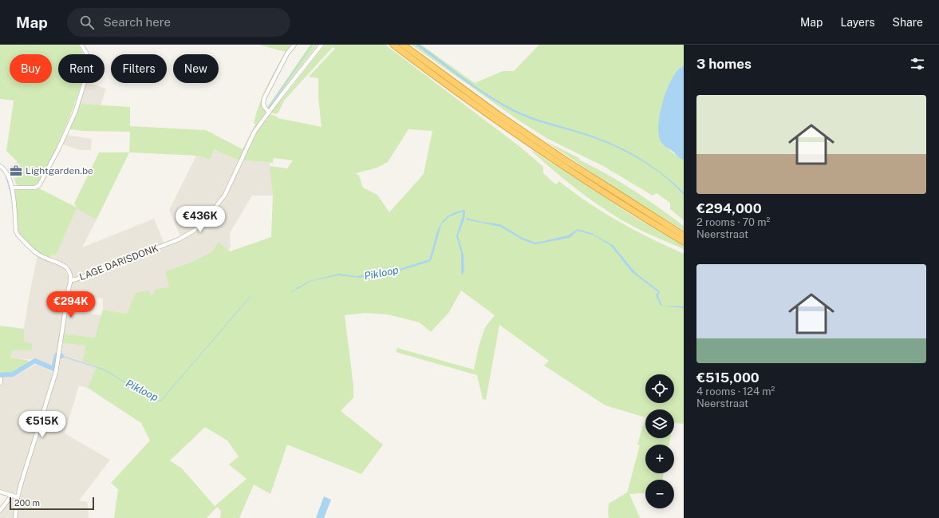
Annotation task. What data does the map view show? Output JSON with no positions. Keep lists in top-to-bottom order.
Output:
{
  "streets": {
    "street": ["LAGE DARISDONK"]
  },
  "water": ["Pikloop"],
  "places": {
    "office": ["Lightgarden.be"]
  },
  "scale_bar": "200 m",
  "page": {
    "header": "Map",
    "search": "Search here",
    "nav": ["Map", "Layers", "Share"],
    "heading": "3 homes",
    "chip": [
      "Buy",
      "Rent",
      "Filters",
      "New"
    ],
    "list": [
      {
        "name": "€294,000",
        "note": "2 rooms · 70 m² · Neerstraat"
      },
      {
        "name": "€515,000",
        "note": "4 rooms · 124 m² · Neerstraat"
      }
    ],
    "price": ["€436K", "€294K", "€515K"],
    "map_buttons": ["+", "−"],
    "scale": "200 m"
  }
}
